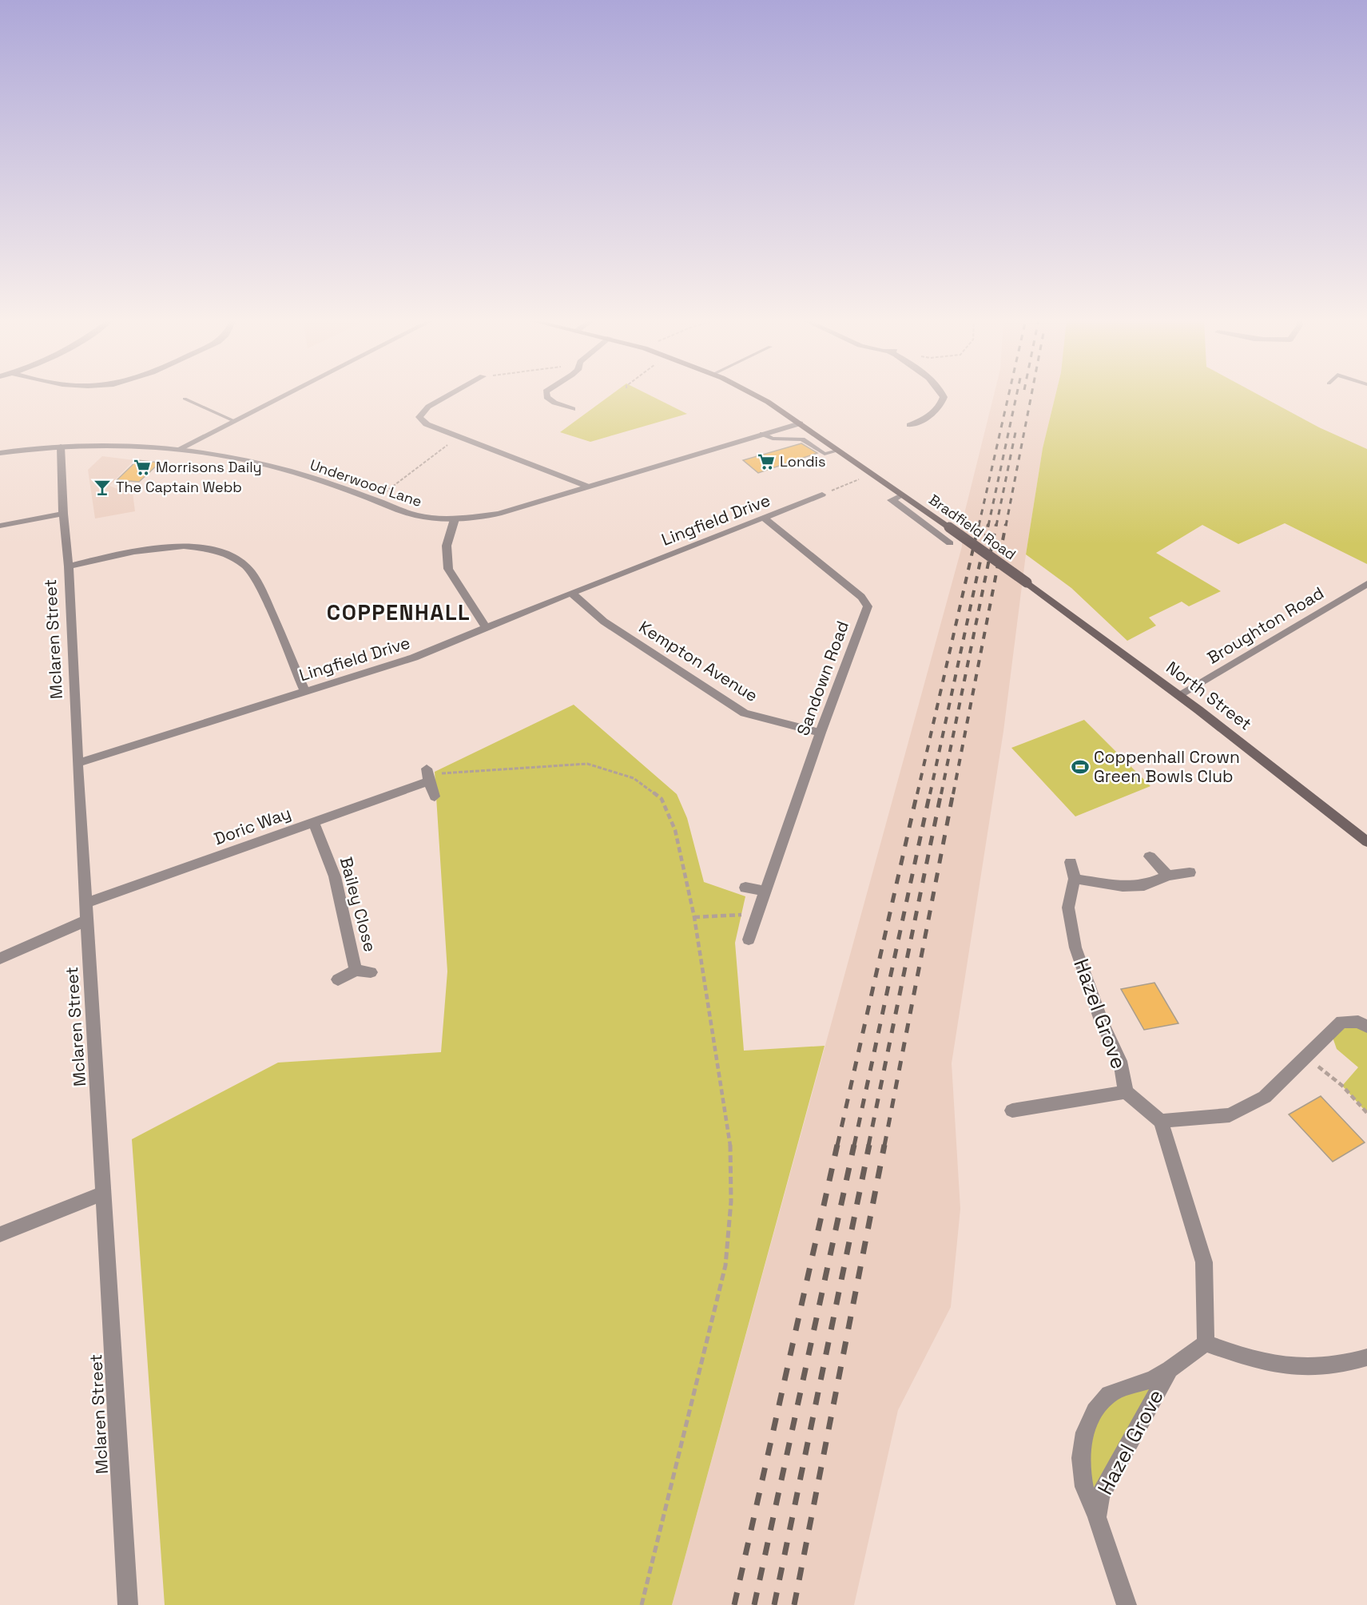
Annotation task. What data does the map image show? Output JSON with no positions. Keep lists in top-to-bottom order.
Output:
{
  "streets": {
    "main road": ["Bradfield Road", "North Street"],
    "street": [
      "Underwood Lane",
      "Lingfield Drive",
      "Broughton Road",
      "Mclaren Street",
      "Kempton Avenue",
      "Sandown Road",
      "Doric Way",
      "Bailey Close",
      "Hazel Grove"
    ]
  },
  "crossings": [
    ["Underwood Lane", "Bradfield Road"],
    ["Underwood Lane", "Mclaren Street"],
    ["Lingfield Drive", "Mclaren Street"],
    ["Lingfield Drive", "Kempton Avenue"],
    ["Lingfield Drive", "Sandown Road"],
    ["Bradfield Road", "North Street"],
    ["Broughton Road", "North Street"],
    ["Mclaren Street", "Doric Way"],
    ["Kempton Avenue", "Sandown Road"],
    ["Doric Way", "Bailey Close"]
  ],
  "districts": ["COPPENHALL"],
  "places": {
    "supermarket": ["Londis", "Morrisons Daily"],
    "bar": ["The Captain Webb"],
    "sports": ["Coppenhall Crown Green Bowls Club"]
  }
}
